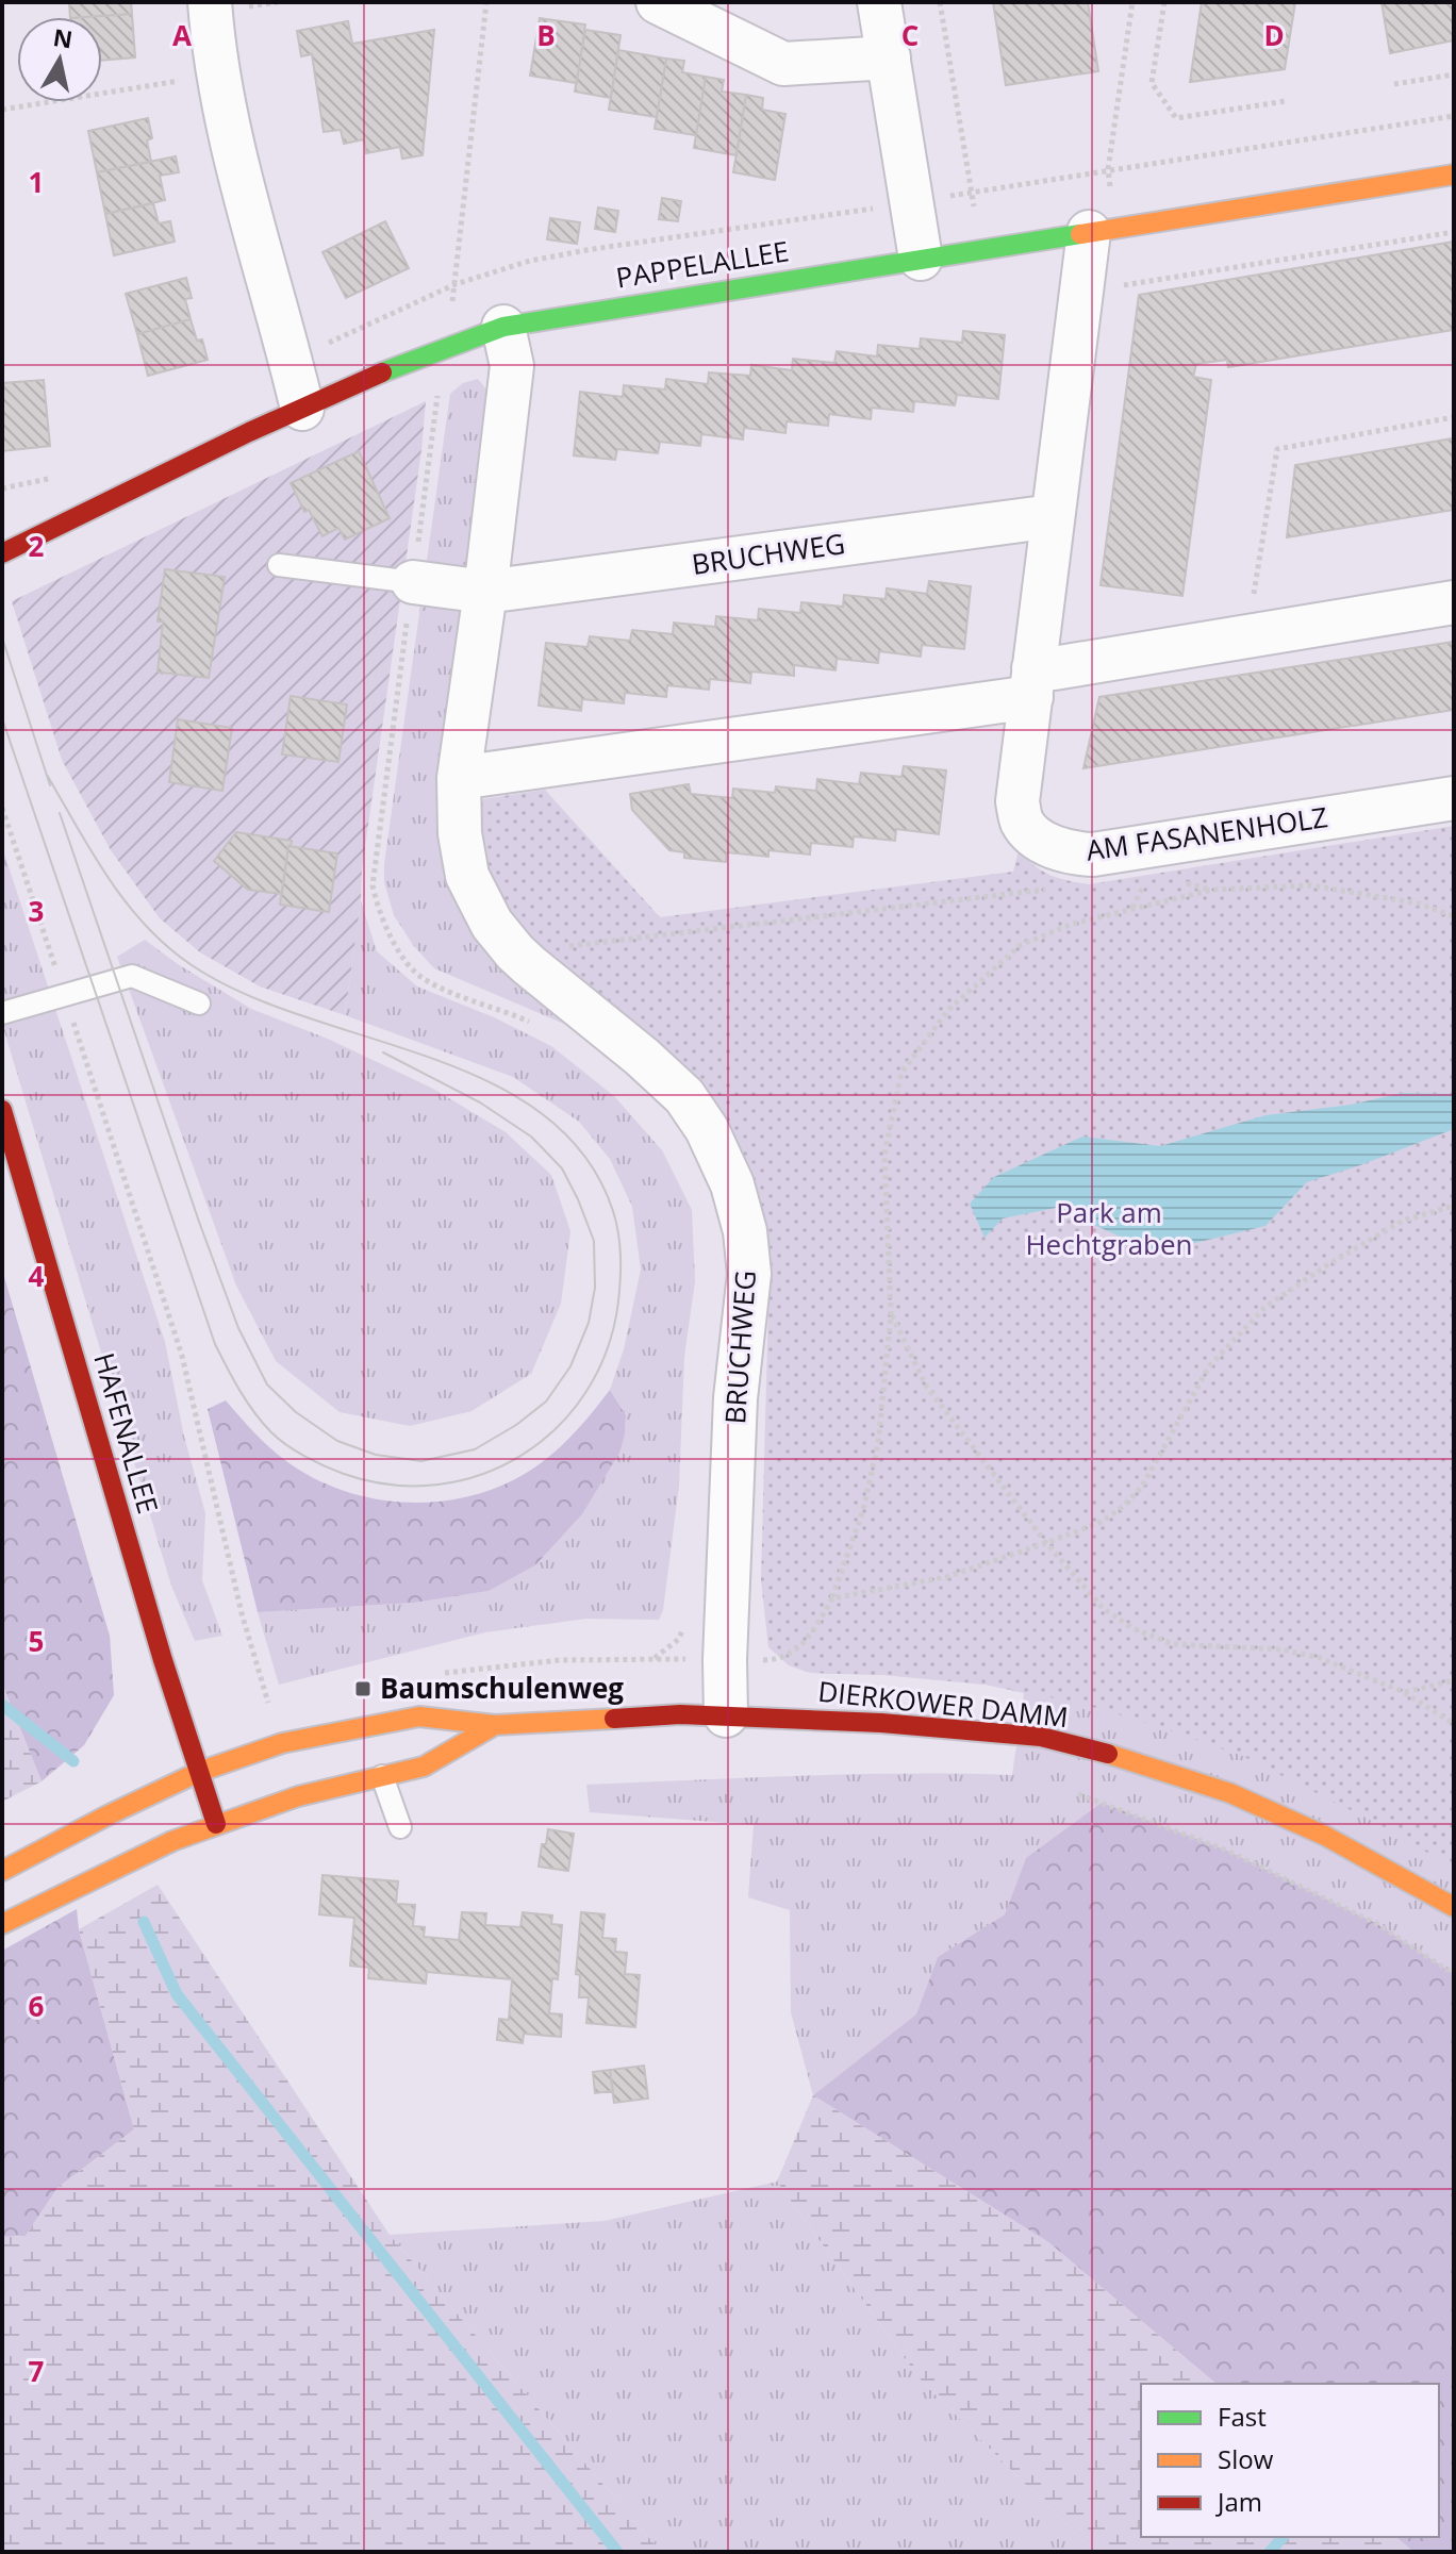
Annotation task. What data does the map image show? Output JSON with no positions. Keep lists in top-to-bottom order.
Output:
{
  "streets": {
    "street": [
      "PAPPELALLEE",
      "BRUCHWEG",
      "AM FASANENHOLZ",
      "HAFENALLEE",
      "DIERKOWER DAMM"
    ]
  },
  "crossings": [
    ["PAPPELALLEE", "BRUCHWEG"],
    ["PAPPELALLEE", "AM FASANENHOLZ"],
    ["BRUCHWEG", "AM FASANENHOLZ"],
    ["BRUCHWEG", "DIERKOWER DAMM"],
    ["HAFENALLEE", "DIERKOWER DAMM"]
  ],
  "parks": ["Park am Hechtgraben"],
  "places": {
    "transit": ["Baumschulenweg"]
  },
  "legend": ["Fast", "Slow", "Jam"],
  "north": "top",
  "grid": {
    "columns": [
      "A",
      "B",
      "C",
      "D"
    ],
    "rows": [
      "1",
      "2",
      "3",
      "4",
      "5",
      "6",
      "7"
    ]
  }
}
